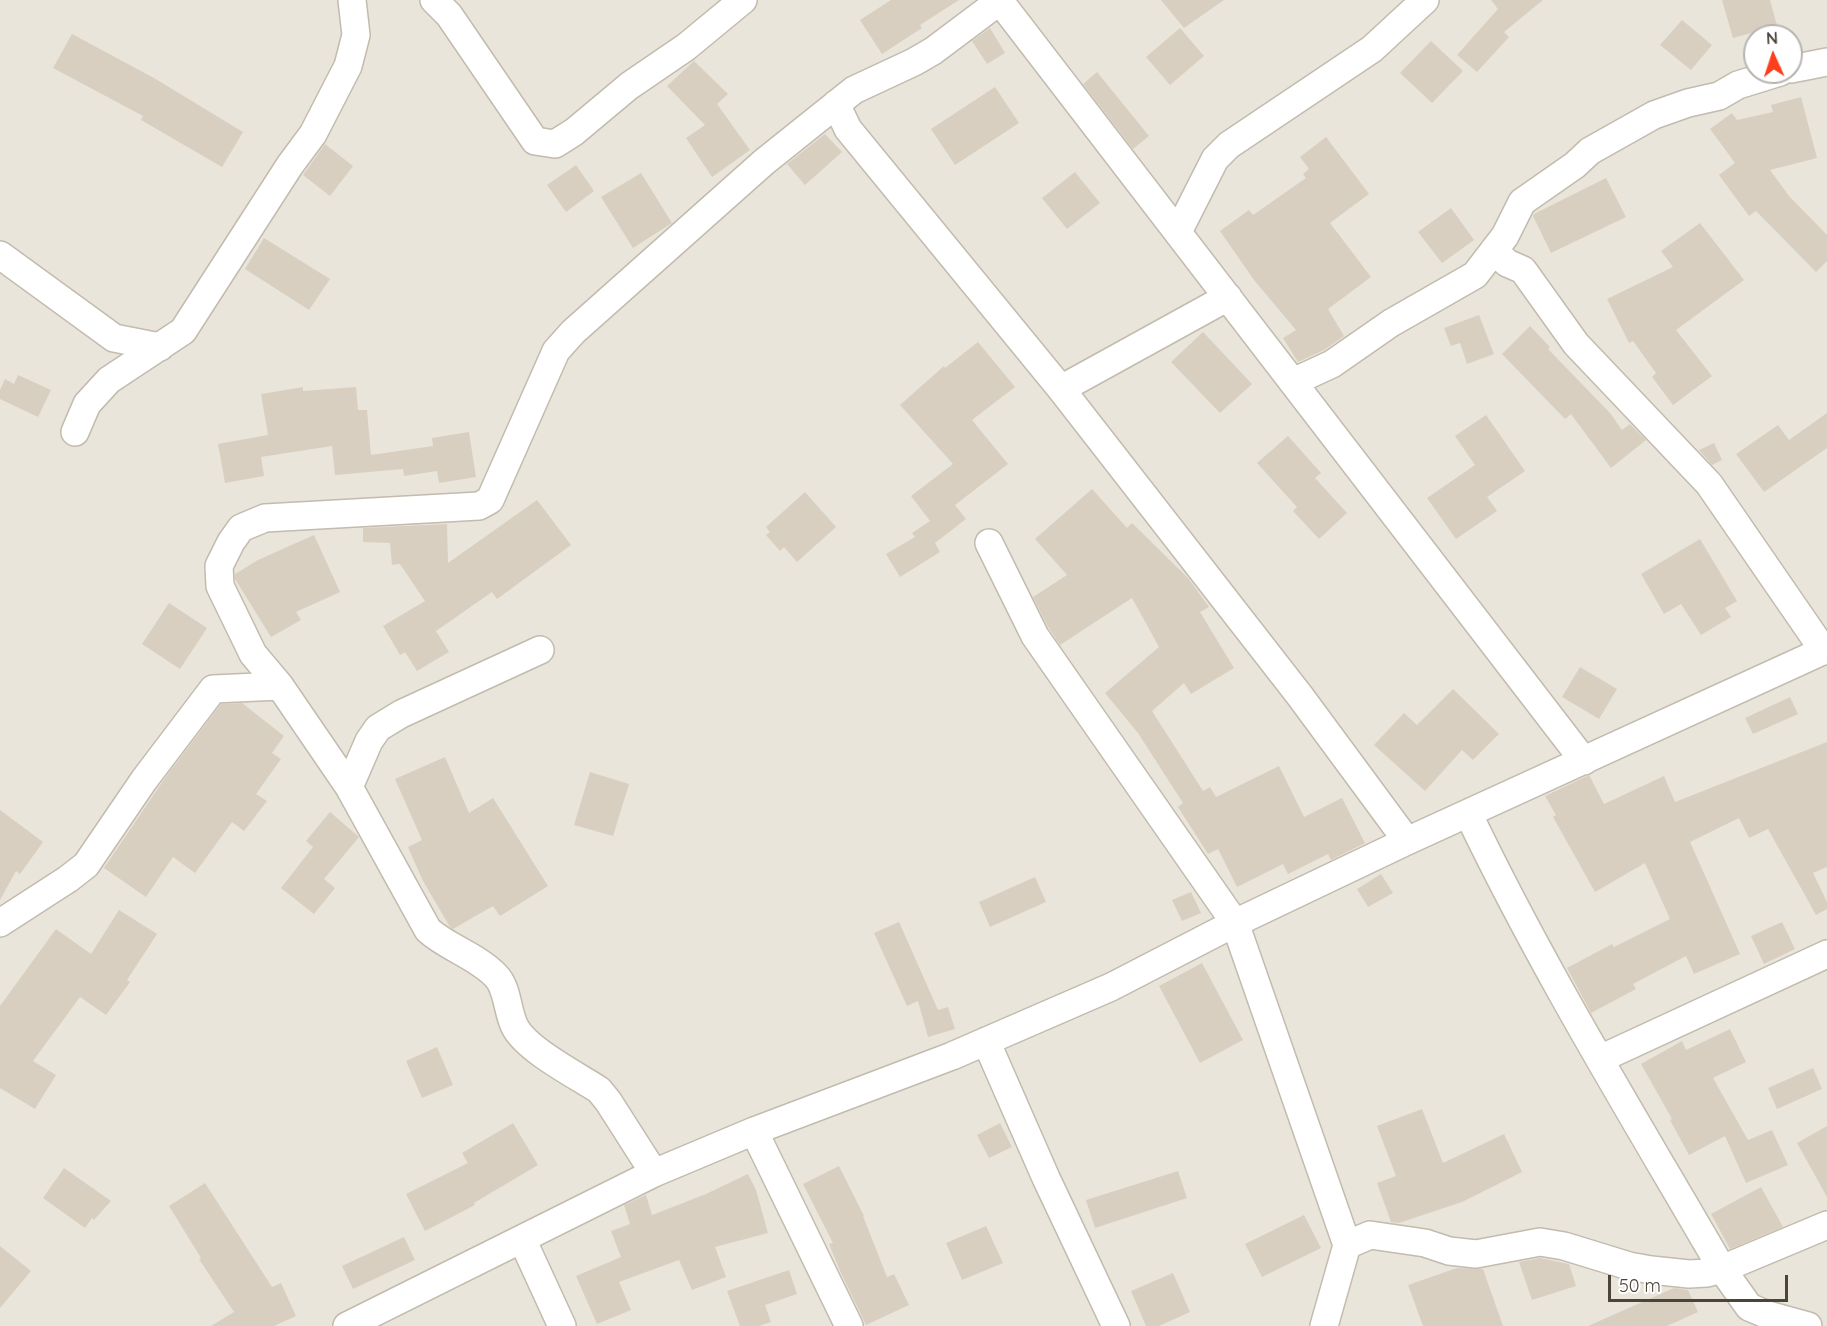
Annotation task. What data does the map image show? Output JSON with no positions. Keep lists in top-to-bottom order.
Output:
{
  "scale_bar": "50 m",
  "north": "top"
}
